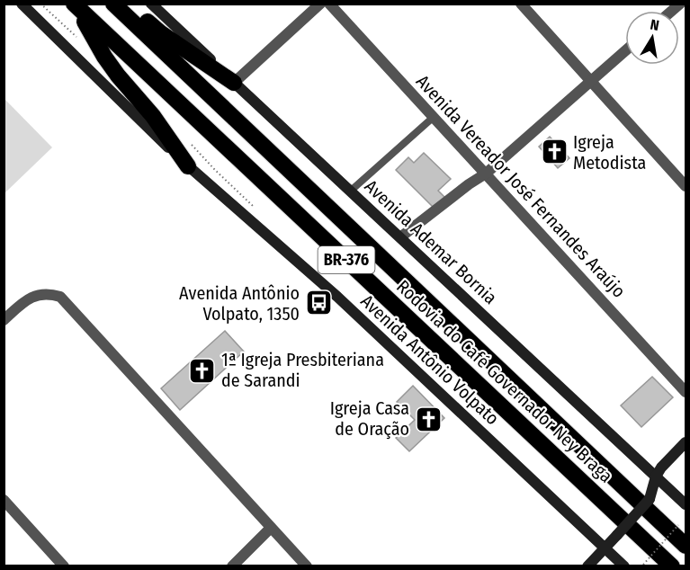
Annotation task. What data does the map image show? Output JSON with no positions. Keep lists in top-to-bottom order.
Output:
{
  "streets": {
    "highway": ["BR-376", "Rodovia do Café Governador Ney Braga"],
    "street": ["Avenida Vereador José Fernandes Araújo", "Avenida Ademar Bornia", "Avenida Antônio Volpato"]
  },
  "places": {
    "church": ["Igreja Metodista", "1ª Igreja Presbiteriana de Sarandi", "Igreja Casa de Oração"],
    "bus stop": ["Avenida Antônio Volpato, 1350"]
  },
  "north": "top"
}
